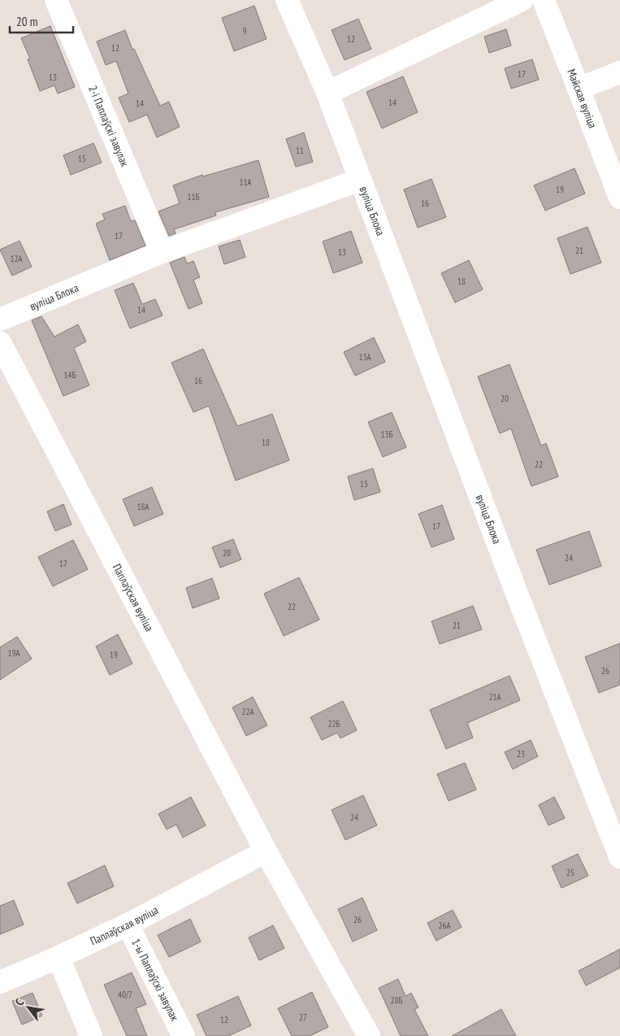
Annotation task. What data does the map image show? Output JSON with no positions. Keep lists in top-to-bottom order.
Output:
{
  "streets": {
    "street": [
      "Майская вуліца",
      "2-і Паплаўскі завулак",
      "вуліца Блока",
      "Паплаўская вуліца",
      "1-ы Паплаўскі завулак"
    ]
  },
  "crossings": [
    ["2-і Паплаўскі завулак", "вуліца Блока"],
    ["Паплаўская вуліца", "1-ы Паплаўскі завулак"]
  ],
  "house_numbers": [
    "9",
    "12",
    "12",
    "17",
    "13",
    "14",
    "14",
    "11",
    "15",
    "11А",
    "19",
    "11Б",
    "16",
    "17",
    "21",
    "13",
    "12А",
    "18",
    "14",
    "13А",
    "14Б",
    "16",
    "20",
    "13Б",
    "18",
    "22",
    "15",
    "18А",
    "17",
    "20",
    "24",
    "17",
    "22",
    "21",
    "19А",
    "19",
    "26",
    "21А",
    "22А",
    "22Б",
    "23",
    "24",
    "25",
    "26",
    "26А",
    "40/7",
    "28Б",
    "27",
    "12"
  ],
  "scale_bar": "20 m",
  "north": "top left"
}
